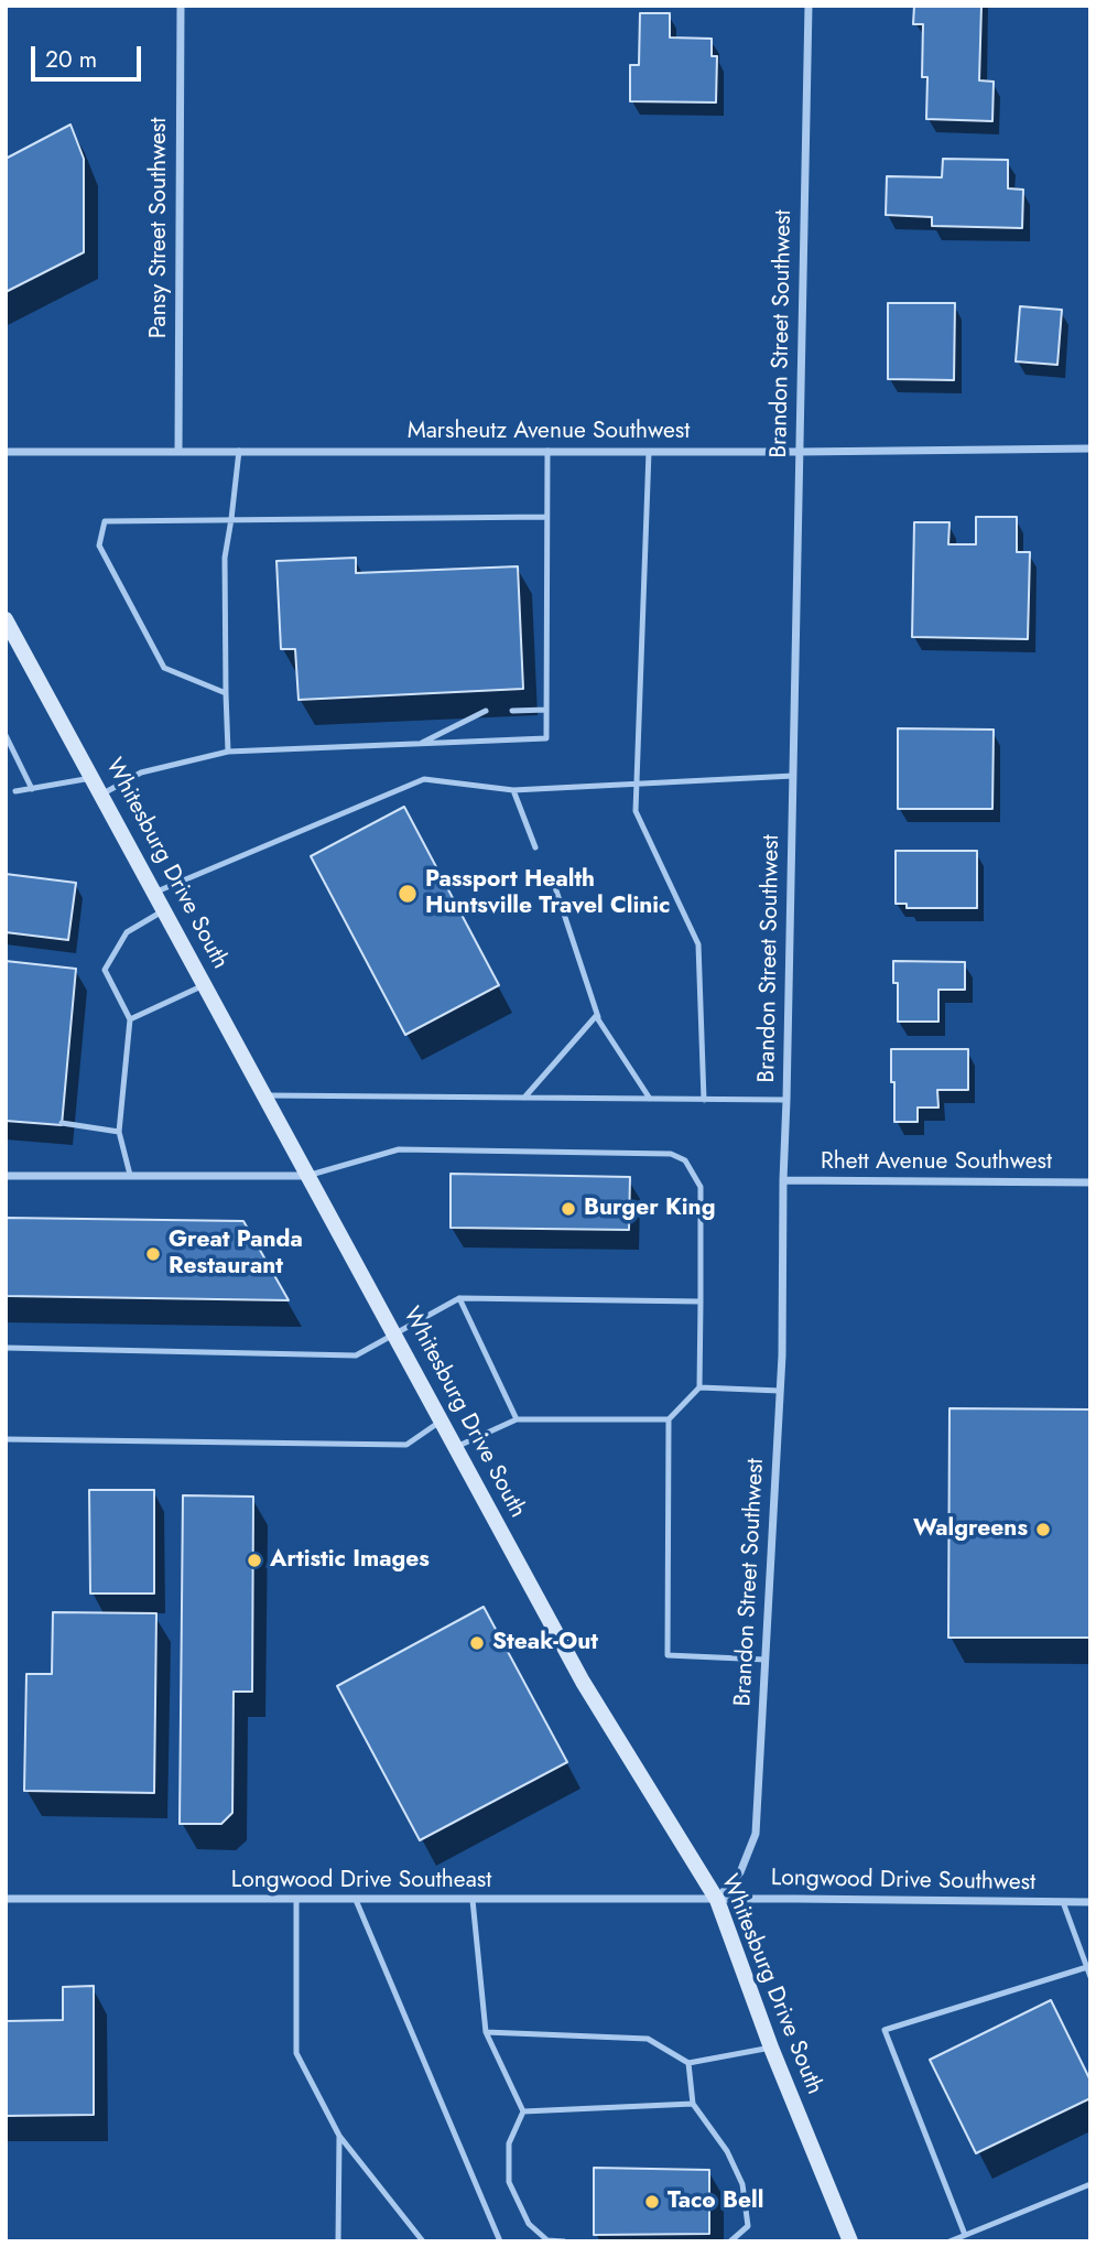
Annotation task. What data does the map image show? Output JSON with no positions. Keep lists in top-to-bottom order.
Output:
{
  "streets": {
    "main road": ["Whitesburg Drive South"],
    "street": [
      "Pansy Street Southwest",
      "Brandon Street Southwest",
      "Marsheutz Avenue Southwest",
      "Rhett Avenue Southwest",
      "Longwood Drive Southeast",
      "Longwood Drive Southwest"
    ]
  },
  "crossings": [
    ["Pansy Street Southwest", "Marsheutz Avenue Southwest"],
    ["Brandon Street Southwest", "Marsheutz Avenue Southwest"],
    ["Brandon Street Southwest", "Whitesburg Drive South"],
    ["Brandon Street Southwest", "Rhett Avenue Southwest"],
    ["Brandon Street Southwest", "Longwood Drive Southeast"],
    ["Brandon Street Southwest", "Longwood Drive Southwest"],
    ["Whitesburg Drive South", "Longwood Drive Southeast"],
    ["Whitesburg Drive South", "Longwood Drive Southwest"],
    ["Longwood Drive Southeast", "Longwood Drive Southwest"]
  ],
  "places": [
    "Passport Health Huntsville Travel Clinic",
    "Burger King",
    "Great Panda Restaurant",
    "Walgreens",
    "Artistic Images",
    "Steak-Out",
    "Taco Bell"
  ],
  "scale_bar": "20 m"
}
